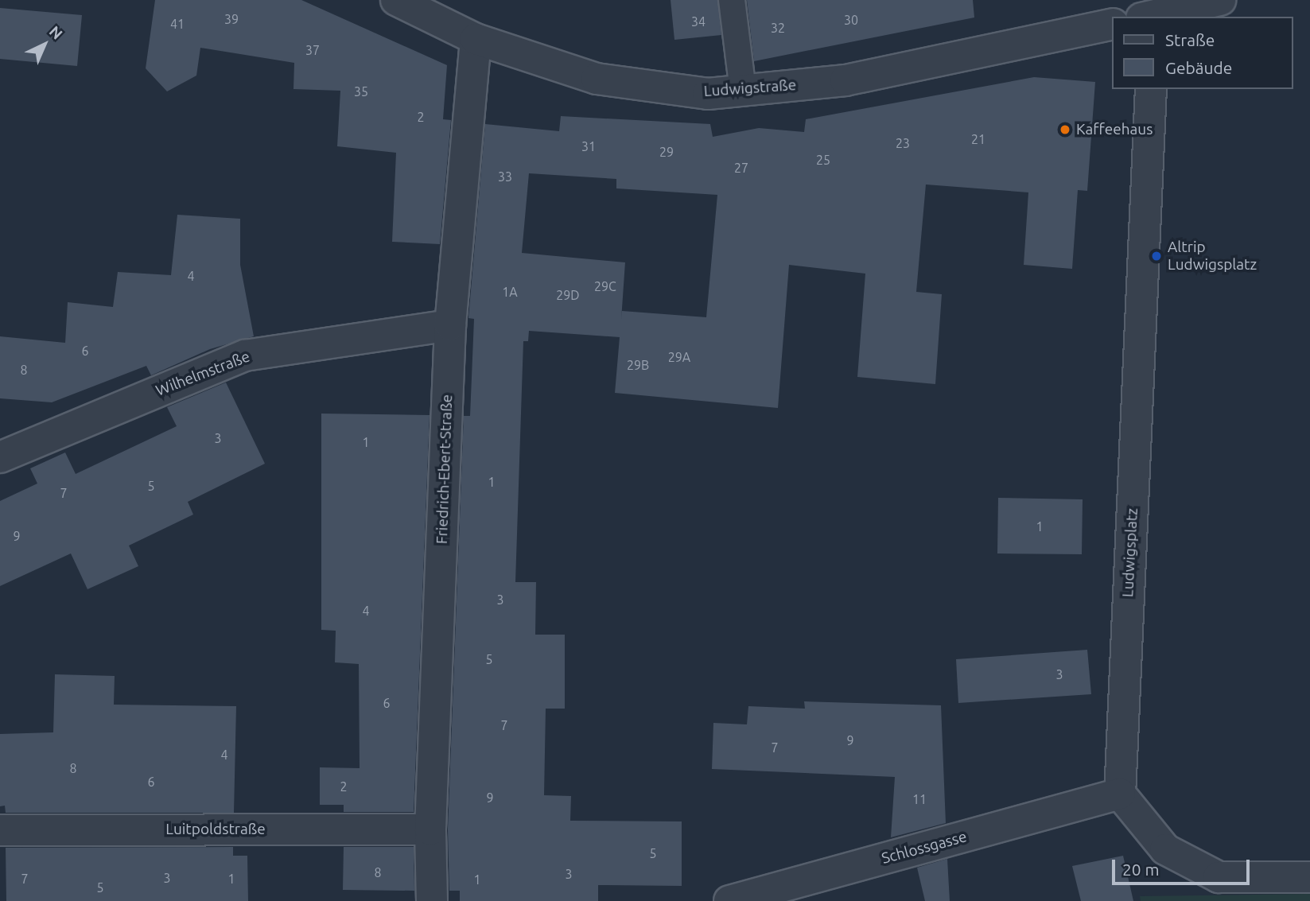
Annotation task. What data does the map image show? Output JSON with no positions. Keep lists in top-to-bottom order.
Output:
{
  "streets": {
    "street": [
      "Ludwigstraße",
      "Wilhelmstraße",
      "Friedrich-Ebert-Straße",
      "Ludwigsplatz",
      "Luitpoldstraße",
      "Schlossgasse"
    ]
  },
  "crossings": [
    ["Ludwigstraße", "Friedrich-Ebert-Straße"],
    ["Wilhelmstraße", "Friedrich-Ebert-Straße"],
    ["Friedrich-Ebert-Straße", "Luitpoldstraße"],
    ["Ludwigsplatz", "Schlossgasse"]
  ],
  "places": ["Kaffeehaus", "Altrip Ludwigsplatz"],
  "house_numbers": [
    "39",
    "30",
    "34",
    "41",
    "32",
    "37",
    "35",
    "2",
    "21",
    "23",
    "31",
    "29",
    "25",
    "27",
    "33",
    "4",
    "29C",
    "1A",
    "29D",
    "6",
    "29A",
    "29B",
    "8",
    "3",
    "1",
    "1",
    "5",
    "7",
    "1",
    "9",
    "3",
    "4",
    "5",
    "3",
    "6",
    "7",
    "9",
    "7",
    "4",
    "8",
    "6",
    "2",
    "9",
    "11",
    "5",
    "8",
    "3",
    "3",
    "7",
    "1",
    "1",
    "5"
  ],
  "legend": ["Straße", "Gebäude"],
  "scale_bar": "20 m",
  "north": "top right"
}
